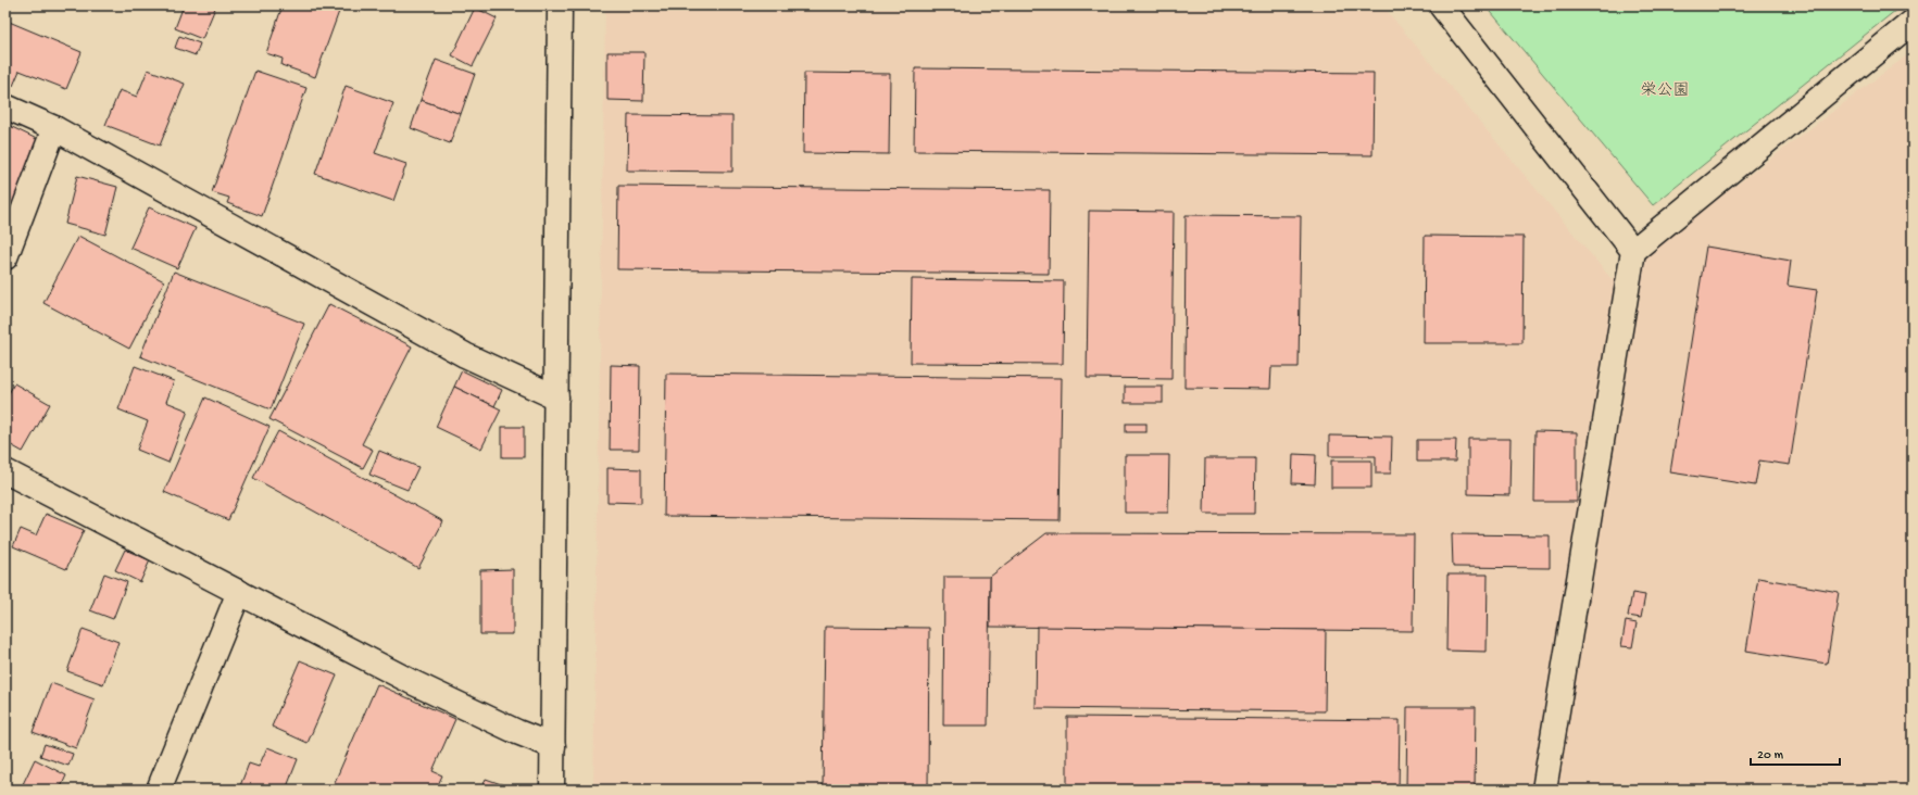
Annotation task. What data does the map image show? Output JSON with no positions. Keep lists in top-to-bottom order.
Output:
{
  "parks": ["栄公園"],
  "scale_bar": "20 m"
}
